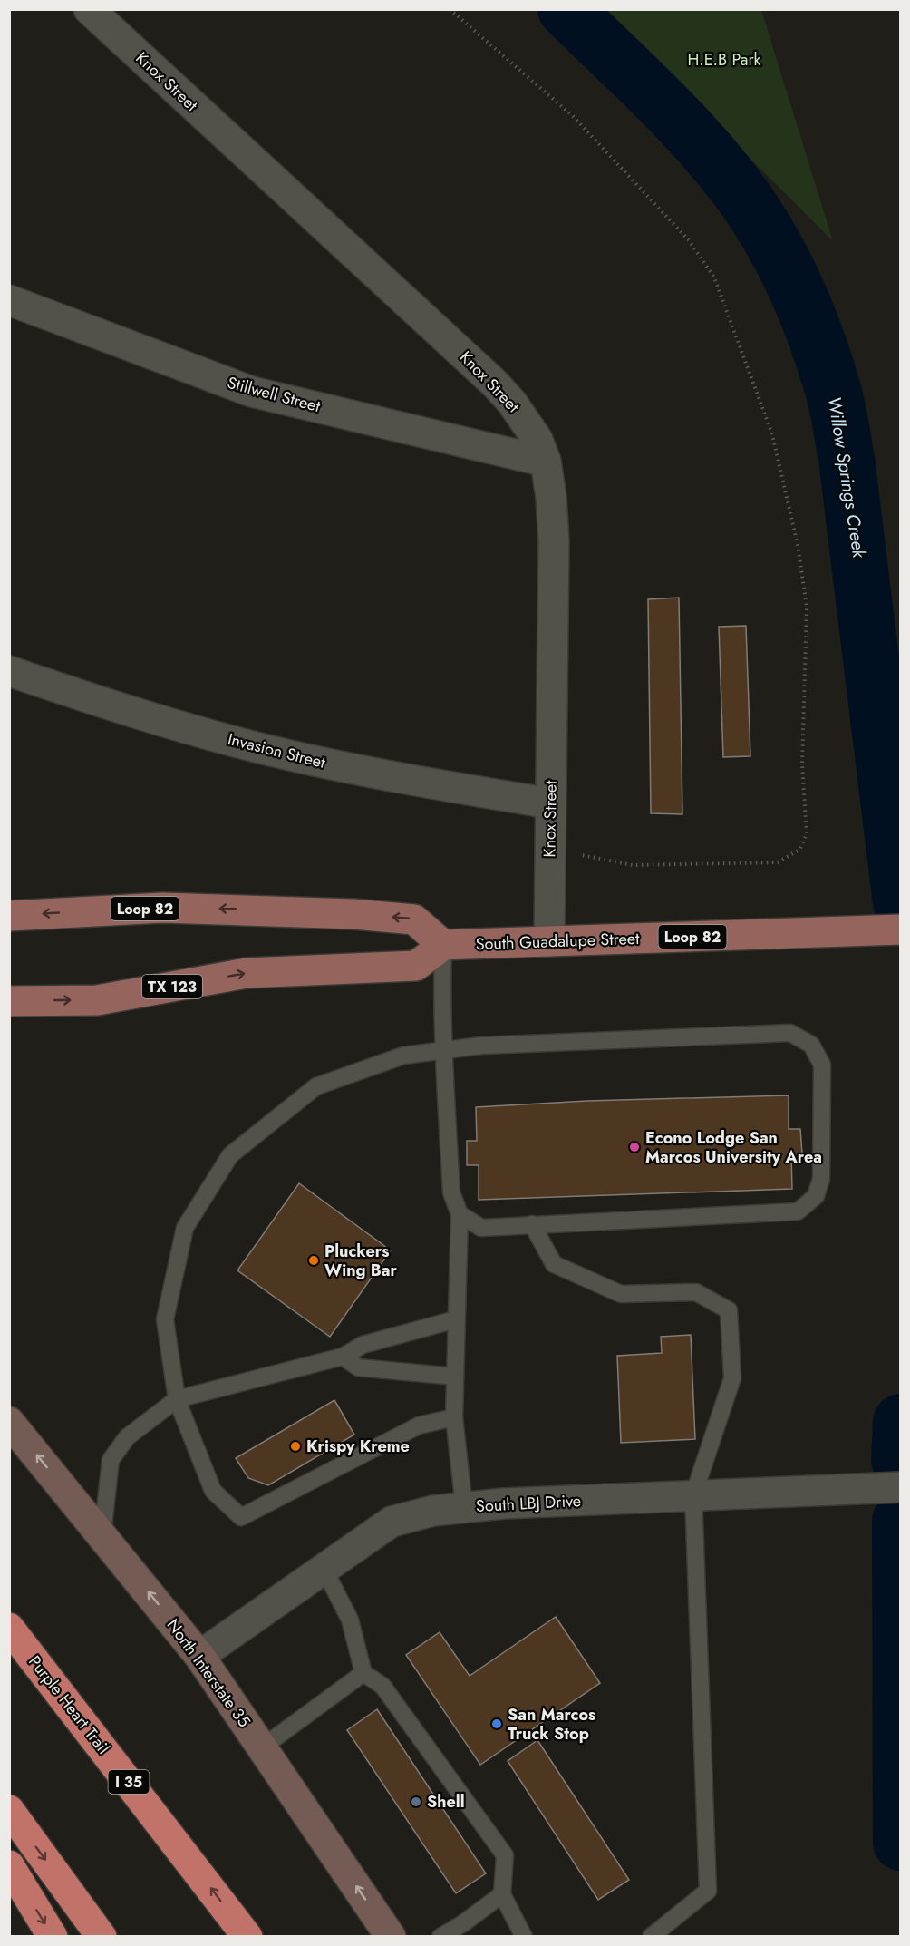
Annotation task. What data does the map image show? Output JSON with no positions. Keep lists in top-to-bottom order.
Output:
{
  "streets": {
    "highway": ["Purple Heart Trail", "I 35"],
    "main road": [
      "Loop 82",
      "South Guadalupe Street",
      "TX 123",
      "North Interstate 35"
    ],
    "street": [
      "Knox Street",
      "Stillwell Street",
      "Invasion Street",
      "South LBJ Drive"
    ]
  },
  "crossings": [
    ["Knox Street", "Stillwell Street"],
    ["Knox Street", "Invasion Street"],
    ["Knox Street", "South Guadalupe Street"],
    ["Loop 82", "South Guadalupe Street"],
    ["Loop 82", "TX 123"],
    ["South Guadalupe Street", "TX 123"],
    ["South LBJ Drive", "North Interstate 35"]
  ],
  "one_way": ["North Interstate 35"],
  "water": ["Willow Springs Creek"],
  "parks": ["H.E.B Park"],
  "places": [
    "Econo Lodge San Marcos University Area",
    "Pluckers Wing Bar",
    "Krispy Kreme",
    "San Marcos Truck Stop",
    "Shell"
  ]
}
